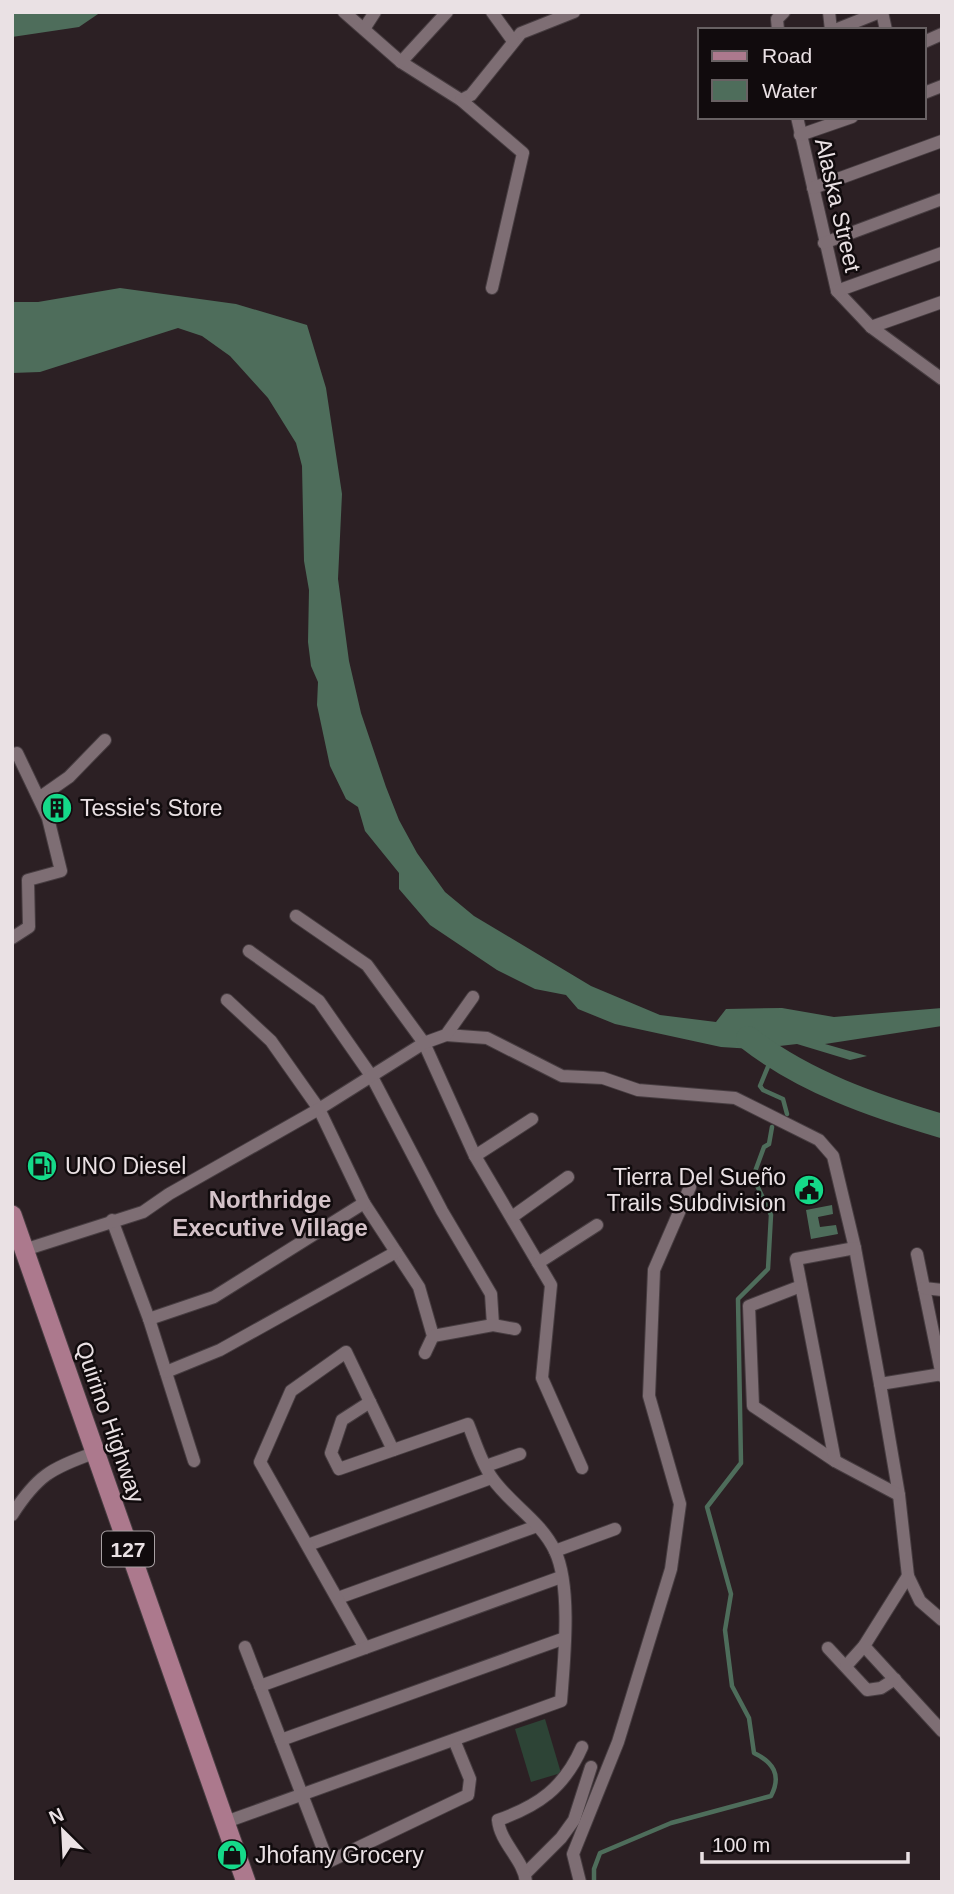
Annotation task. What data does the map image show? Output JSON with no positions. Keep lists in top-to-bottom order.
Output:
{
  "streets": {
    "main road": ["Quirino Highway", "127"],
    "street": ["Alaska Street"]
  },
  "districts": ["Northridge Executive Village"],
  "places": {
    "building": ["Tessie's Store"],
    "fuel station": ["UNO Diesel"],
    "public building": ["Tierra Del Sueño Trails Subdivision"],
    "shop": ["Jhofany Grocery"]
  },
  "legend": ["Road", "Water"],
  "scale_bar": "100 m",
  "north": "top left"
}
